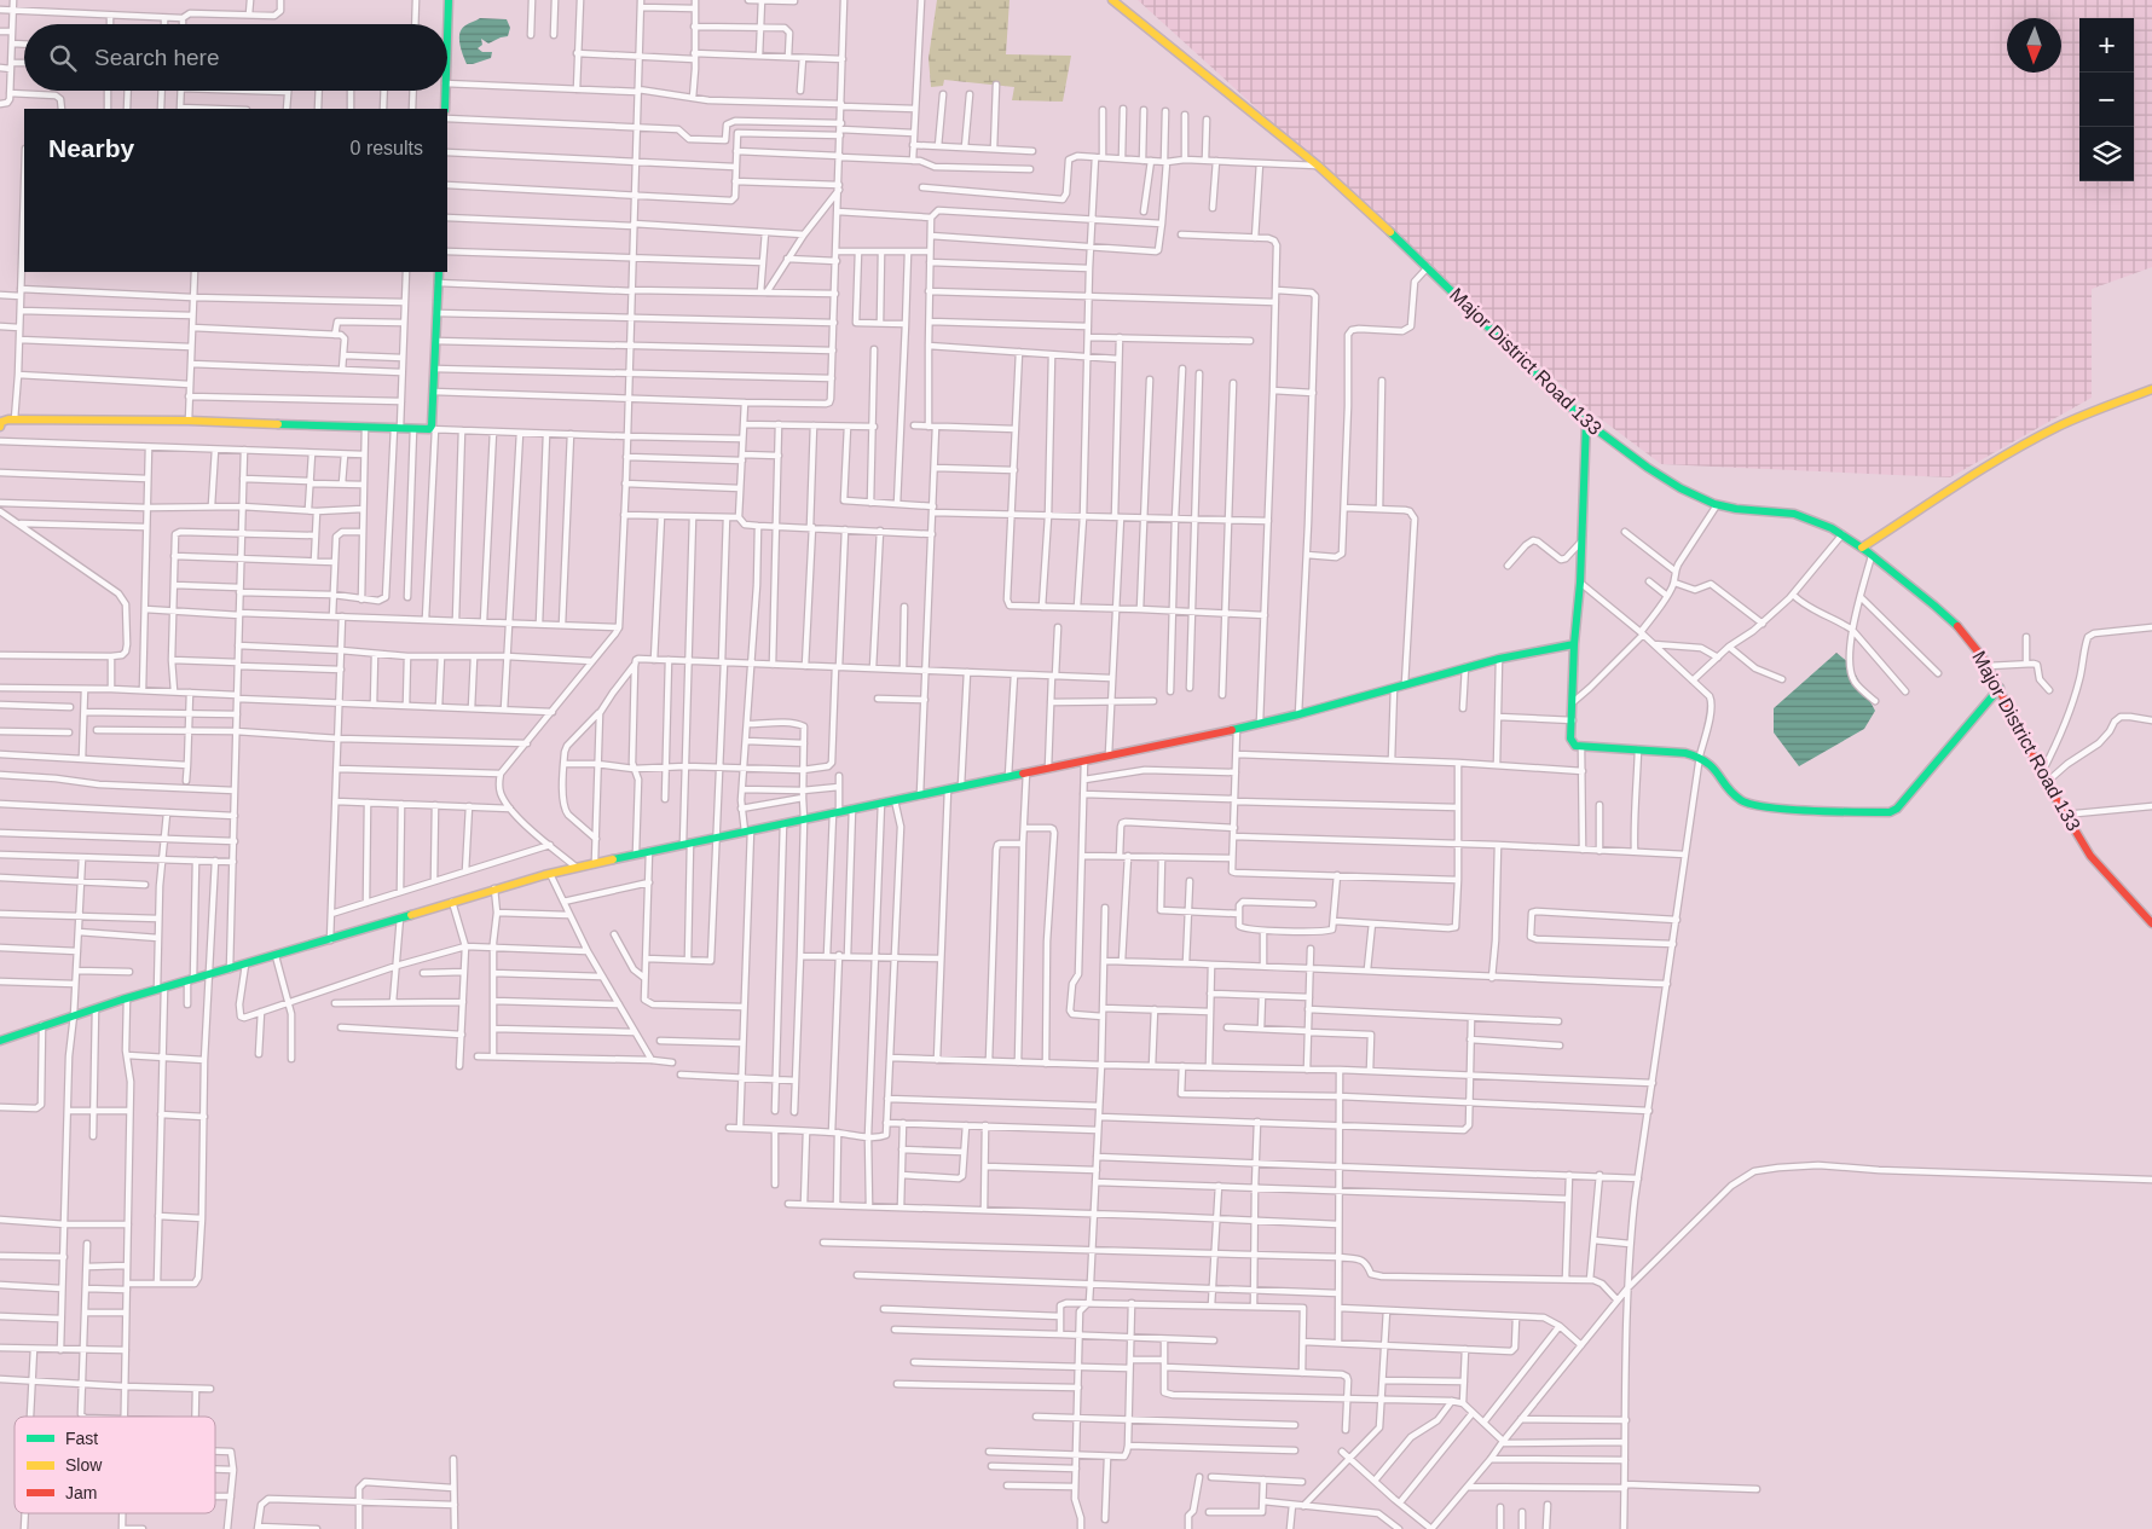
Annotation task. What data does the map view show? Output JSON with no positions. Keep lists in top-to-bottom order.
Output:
{
  "streets": {
    "street": ["Major District Road 133"]
  },
  "legend": ["Fast", "Slow", "Jam"],
  "north": "bottom",
  "page": {
    "map_buttons": ["+", "−"],
    "search": "Search here",
    "heading": ["Nearby", "0 results"]
  }
}
